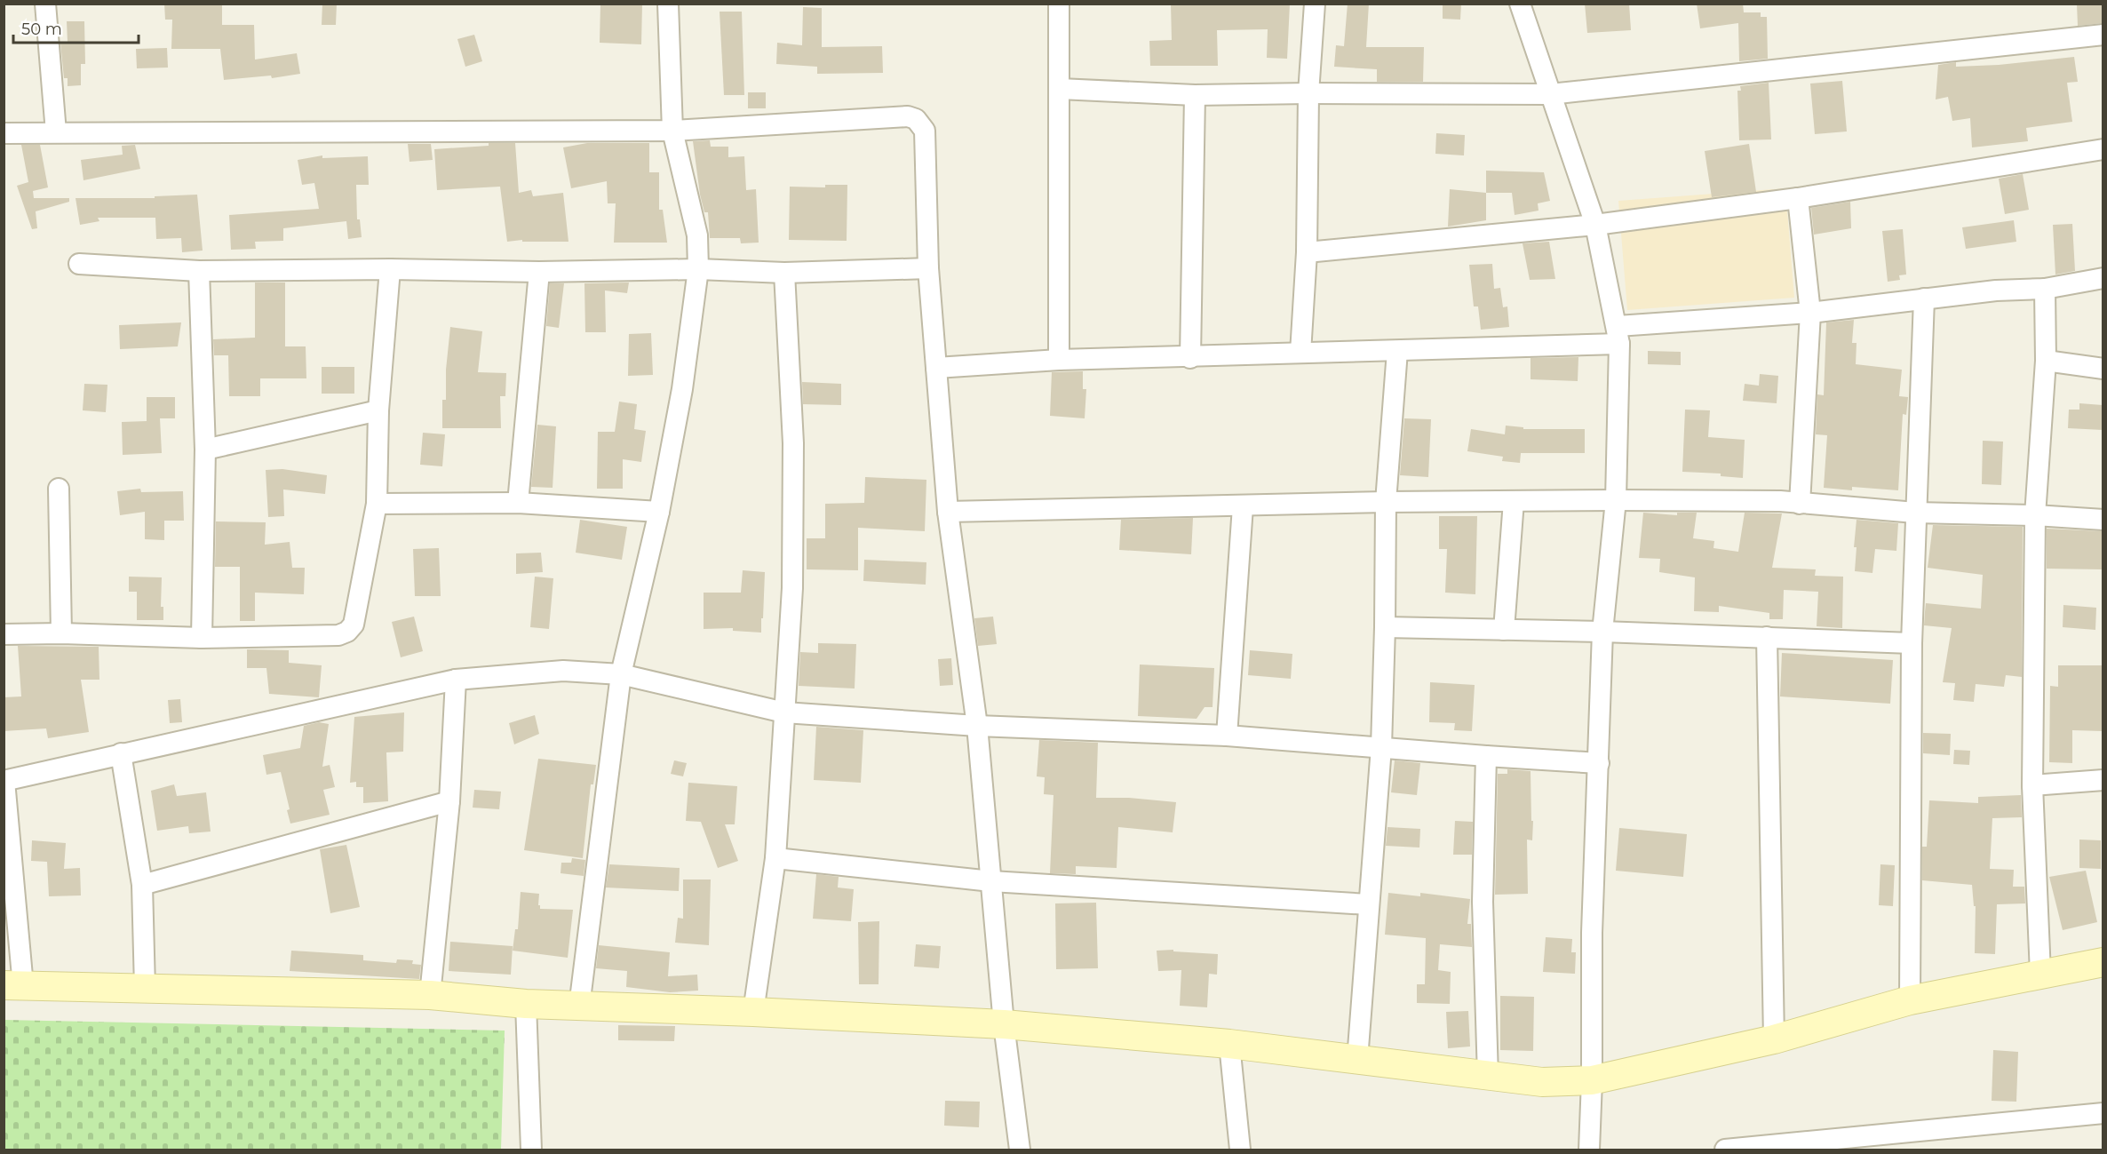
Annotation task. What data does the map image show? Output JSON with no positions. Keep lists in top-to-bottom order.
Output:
{
  "scale_bar": "50 m"
}
